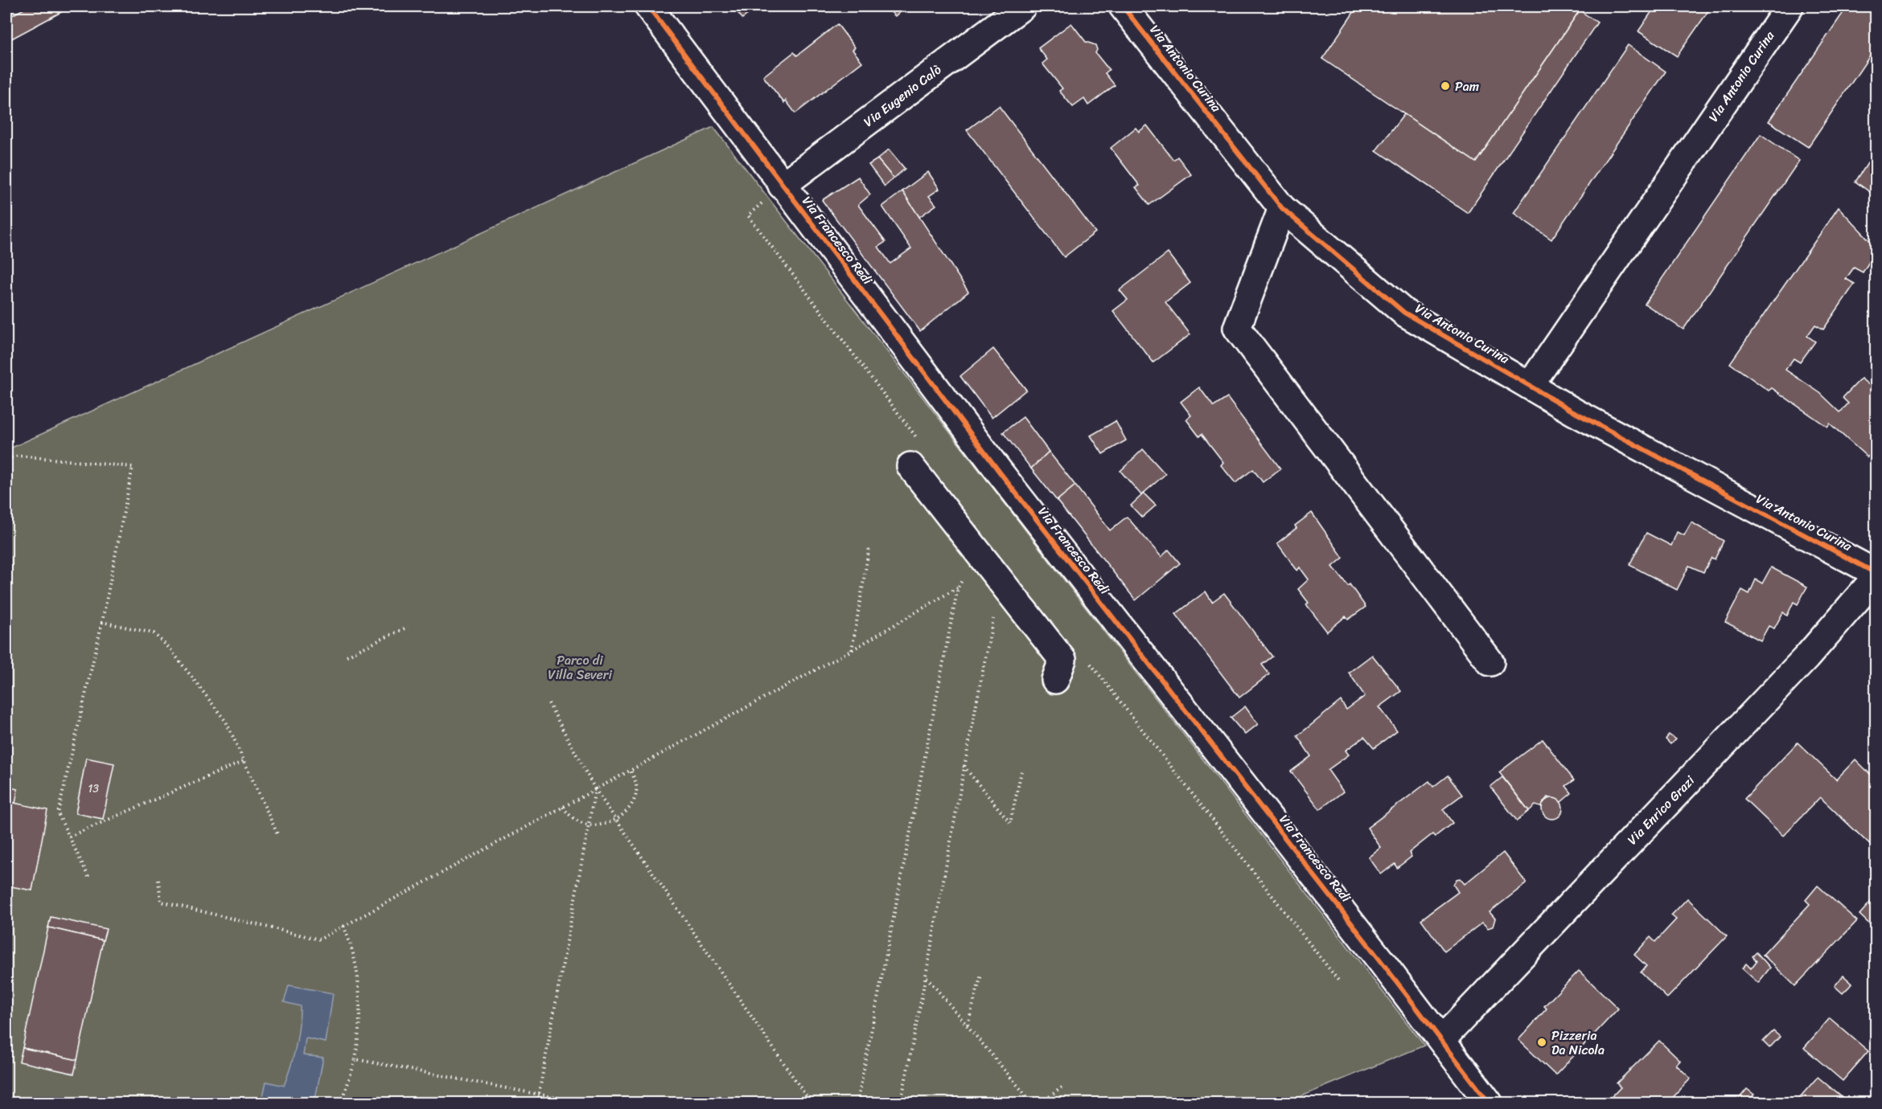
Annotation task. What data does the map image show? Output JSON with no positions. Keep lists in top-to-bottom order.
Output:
{
  "streets": {
    "street": [
      "Via Antonio Curina",
      "Via Eugenio Calò",
      "Via Francesco Redi",
      "Via Enrico Grazi"
    ]
  },
  "crossings": [
    ["Via Eugenio Calò", "Via Francesco Redi"],
    ["Via Francesco Redi", "Via Enrico Grazi"]
  ],
  "parks": ["Parco di Villa Severi"],
  "places": ["Pam", "Pizzeria Da Nicola"],
  "house_numbers": ["13"]
}
